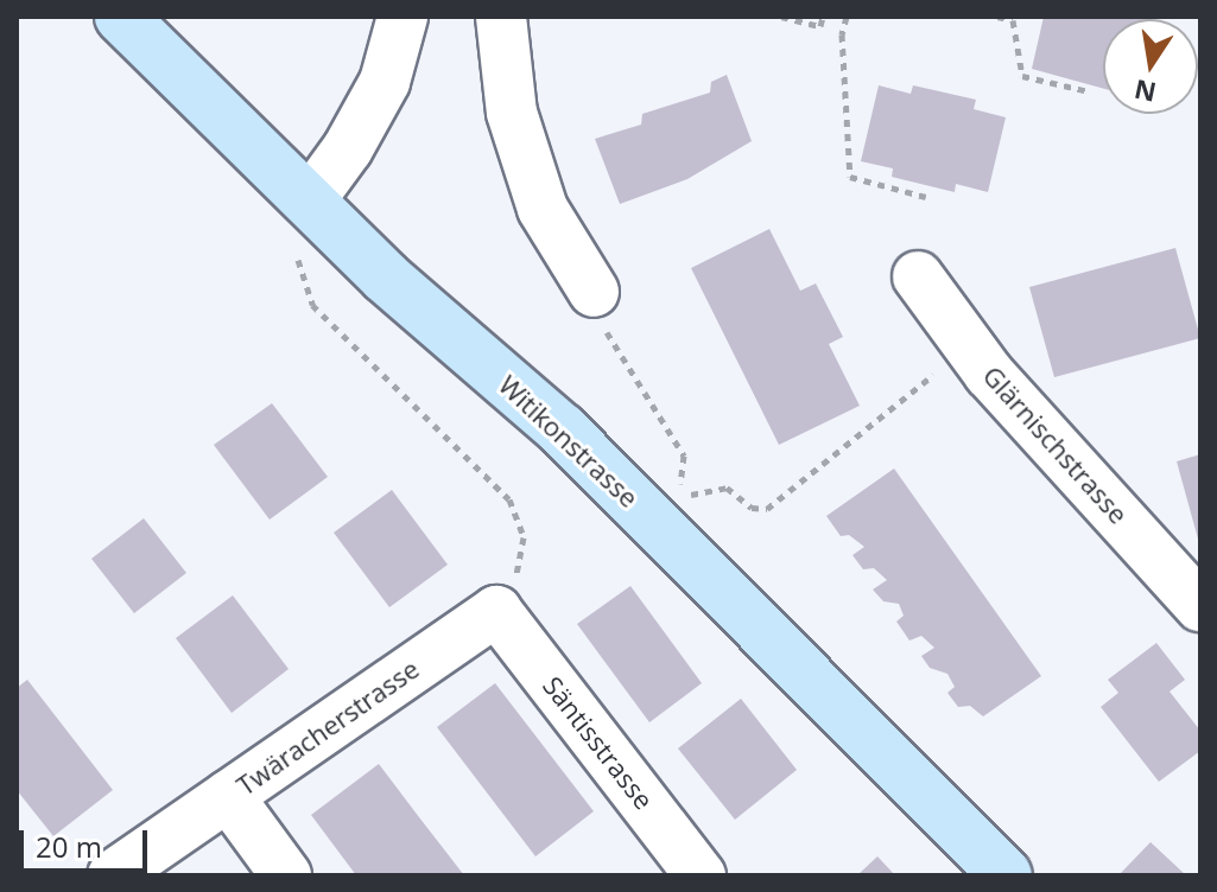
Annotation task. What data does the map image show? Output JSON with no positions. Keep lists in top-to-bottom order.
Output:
{
  "streets": {
    "main road": ["Witikonstrasse"],
    "street": ["Glärnischstrasse", "Twäracherstrasse", "Säntisstrasse"]
  },
  "crossings": [
    ["Twäracherstrasse", "Säntisstrasse"]
  ],
  "scale_bar": "20 m",
  "north": "bottom"
}
